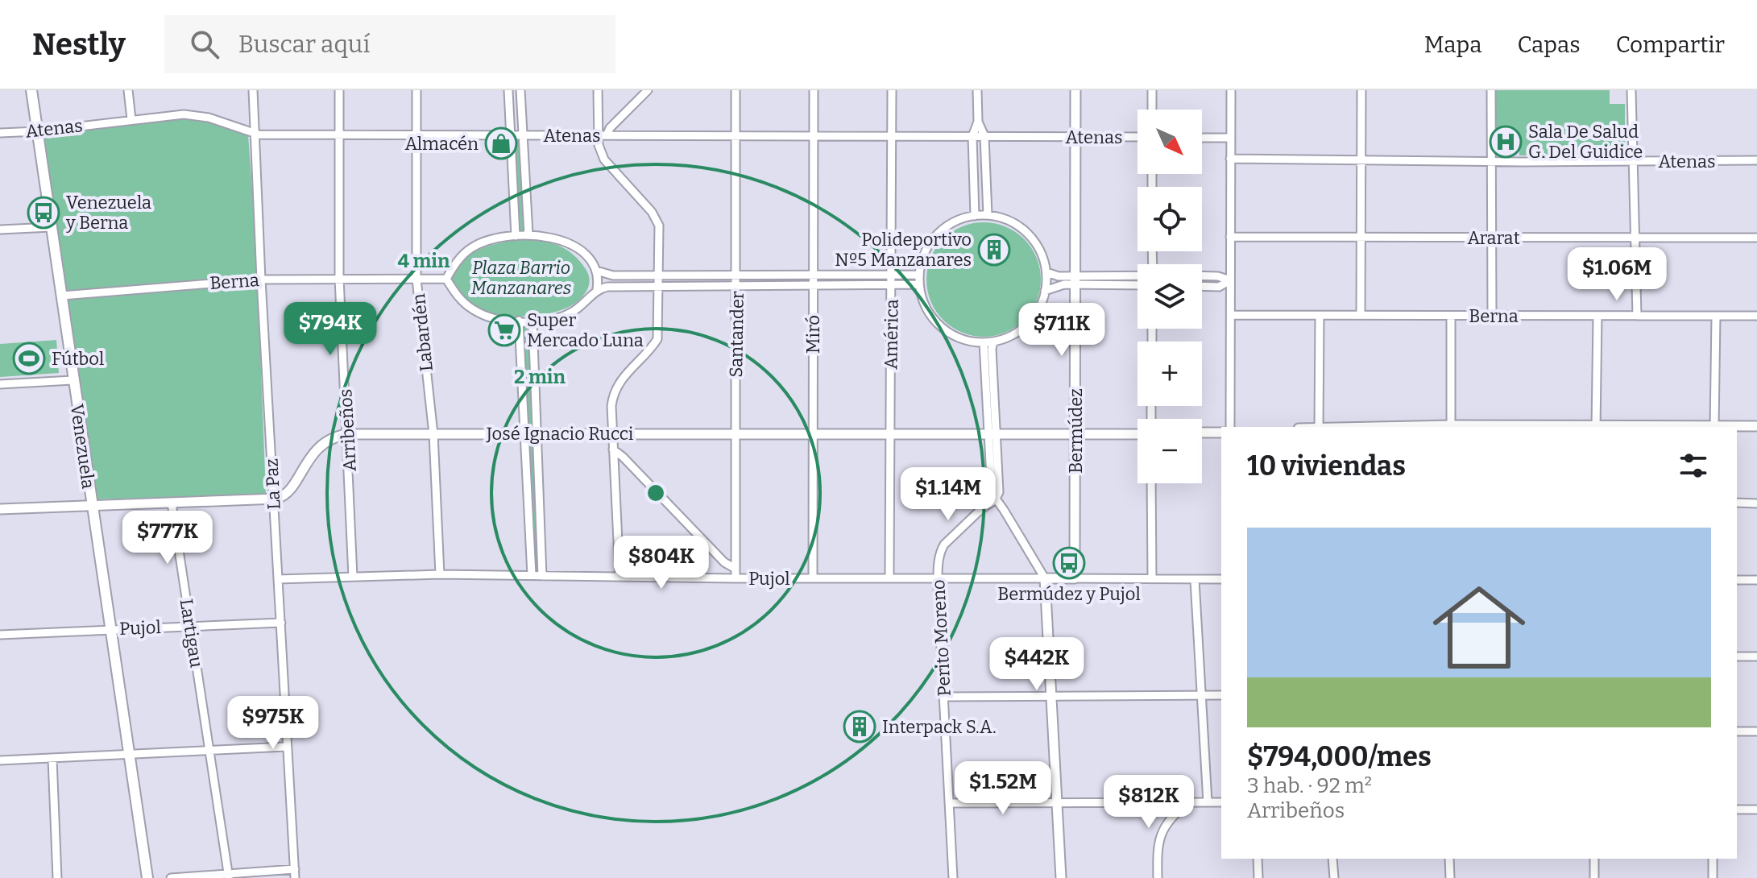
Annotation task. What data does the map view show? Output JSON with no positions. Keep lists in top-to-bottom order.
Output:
{
  "streets": {
    "main road": ["Venezuela"],
    "street": [
      "Atenas",
      "Ararat",
      "Berna",
      "Labardén",
      "Santander",
      "Miró",
      "América",
      "Arribeños",
      "Bermúdez",
      "José Ignacio Rucci",
      "La Paz",
      "Pujol",
      "Lartigau",
      "Perito Moreno"
    ]
  },
  "crossings": [
    ["Atenas", "Labardén"],
    ["Atenas", "Santander"],
    ["Atenas", "Miró"],
    ["Atenas", "América"],
    ["Atenas", "Arribeños"],
    ["Atenas", "Bermúdez"],
    ["Atenas", "Venezuela"],
    ["Atenas", "La Paz"],
    ["Berna", "Labardén"],
    ["Berna", "Arribeños"],
    ["Berna", "Venezuela"],
    ["Berna", "La Paz"],
    ["Labardén", "José Ignacio Rucci"],
    ["Labardén", "Pujol"],
    ["Santander", "José Ignacio Rucci"],
    ["Santander", "Pujol"],
    ["Miró", "José Ignacio Rucci"],
    ["Miró", "Pujol"],
    ["América", "José Ignacio Rucci"],
    ["América", "Pujol"],
    ["Arribeños", "José Ignacio Rucci"],
    ["Arribeños", "Pujol"],
    ["Bermúdez", "José Ignacio Rucci"],
    ["Bermúdez", "Pujol"],
    ["José Ignacio Rucci", "La Paz"],
    ["Venezuela", "Pujol"],
    ["La Paz", "Pujol"],
    ["Pujol", "Lartigau"],
    ["Pujol", "Perito Moreno"]
  ],
  "parks": ["Plaza Barrio Manzanares"],
  "places": {
    "hospital": ["Sala De Salud G. Del Guidice"],
    "shop": ["Almacén"],
    "bus stop": ["Venezuela y Berna", "Bermúdez y Pujol"],
    "building": ["Polideportivo Nº5 Manzanares", "Interpack S.A."],
    "supermarket": ["Super Mercado Luna"],
    "sports": ["Fútbol"]
  },
  "north": "bottom right",
  "page": {
    "header": "Nestly",
    "search": "Buscar aquí",
    "nav": ["Mapa", "Capas", "Compartir"],
    "map_buttons": ["+", "−"],
    "price": [
      "$1.06M",
      "$794K",
      "$711K",
      "$1.14M",
      "$777K",
      "$804K",
      "$442K",
      "$975K",
      "$1.52M",
      "$812K"
    ],
    "heading": "10 viviendas",
    "list": [
      {
        "name": "$794,000/mes",
        "note": "3 hab. · 92 m² · Arribeños"
      }
    ]
  },
  "rings": ["4 min", "2 min"]
}
